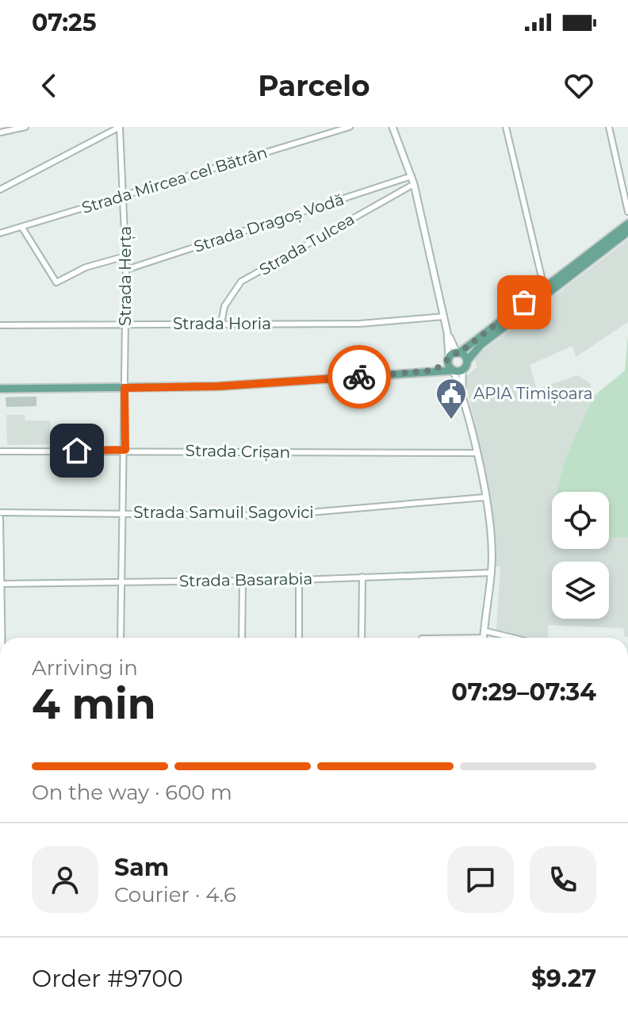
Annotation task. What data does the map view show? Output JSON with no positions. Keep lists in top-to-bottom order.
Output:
{
  "streets": {
    "street": [
      "Strada Mircea cel Bătrân",
      "Strada Dragoș Vodă",
      "Strada Tulcea",
      "Strada Herța",
      "Strada Horia",
      "Strada Crișan",
      "Strada Samuil Sagovici",
      "Strada Basarabia"
    ]
  },
  "crossings": [
    ["Strada Mircea cel Bătrân", "Strada Herța"],
    ["Strada Dragoș Vodă", "Strada Herța"],
    ["Strada Tulcea", "Strada Horia"],
    ["Strada Herța", "Strada Horia"],
    ["Strada Herța", "Strada Crișan"],
    ["Strada Herța", "Strada Samuil Sagovici"],
    ["Strada Herța", "Strada Basarabia"]
  ],
  "places": {
    "public building": ["APIA Timișoara"]
  },
  "page": {
    "status": "07:25",
    "header": "Parcelo",
    "heading": ["4 min", "Arriving in", "07:29–07:34"],
    "panel": [
      "Sam",
      "Courier · 4.6",
      "Order #9700",
      "$9.27"
    ],
    "bar": "On the way · 600 m"
  }
}
